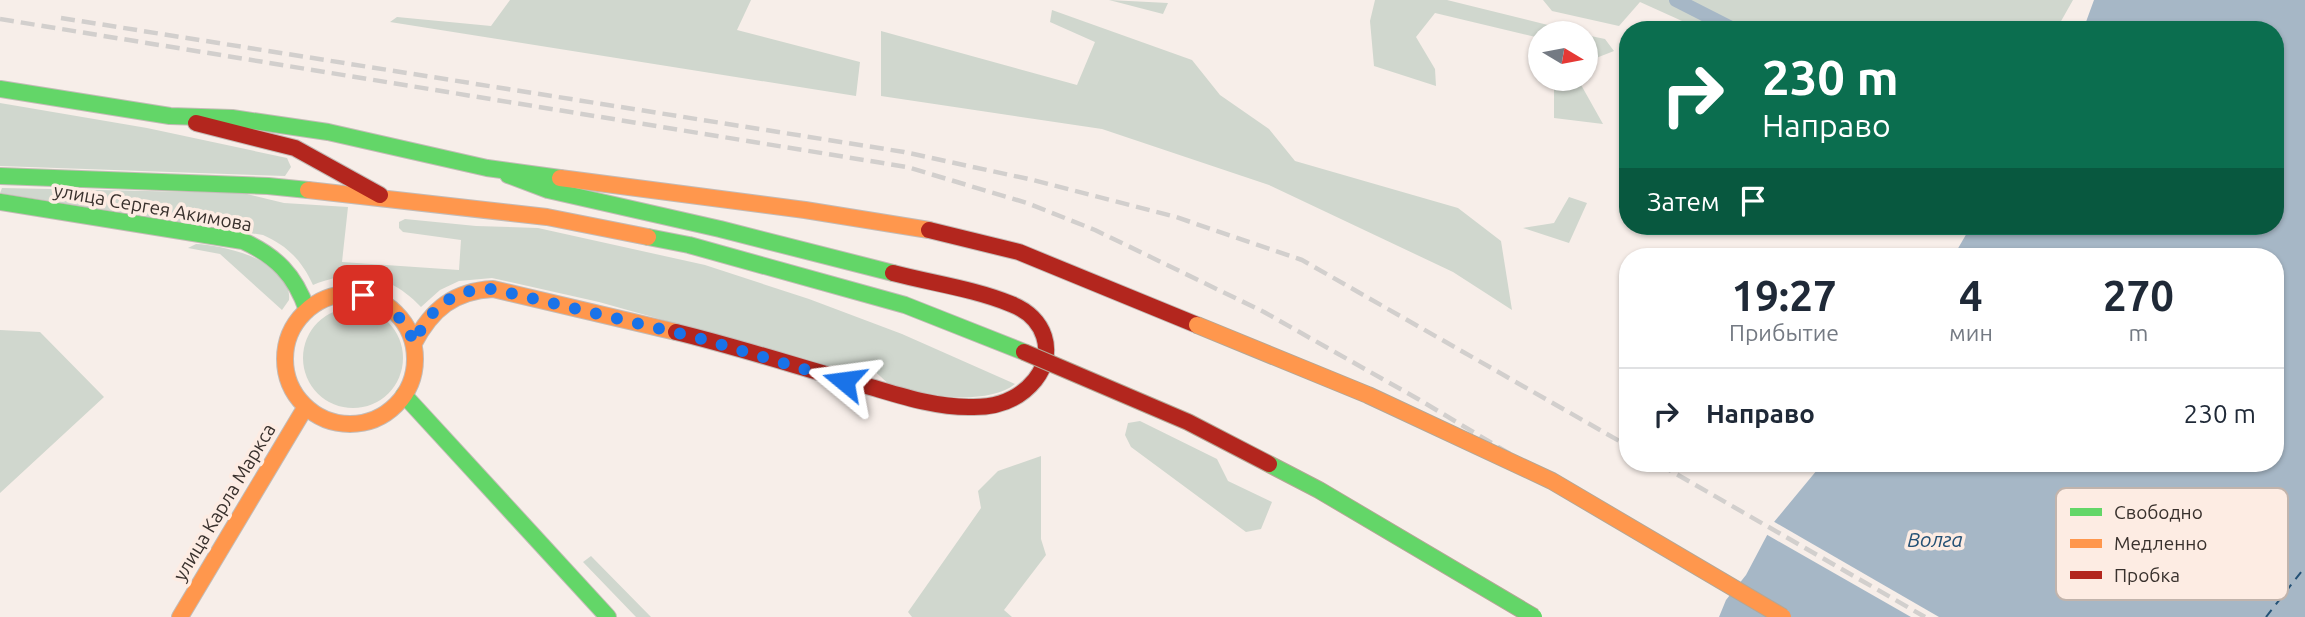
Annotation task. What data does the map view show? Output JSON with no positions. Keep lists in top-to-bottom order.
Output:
{
  "streets": {
    "main road": ["улица Сергея Акимова", "улица Карла Маркса"]
  },
  "crossings": [
    ["улица Сергея Акимова", "улица Карла Маркса"]
  ],
  "water": ["Волга"],
  "legend": ["Свободно", "Медленно", "Пробка"],
  "north": "right",
  "page": {
    "turn": ["230 m", "Направо"],
    "then": "Затем",
    "eta": [
      "19:27",
      "Прибытие",
      "4",
      "мин",
      "270",
      "m"
    ],
    "list": [
      {
        "name": "Направо",
        "value": "230 m"
      }
    ]
  }
}
